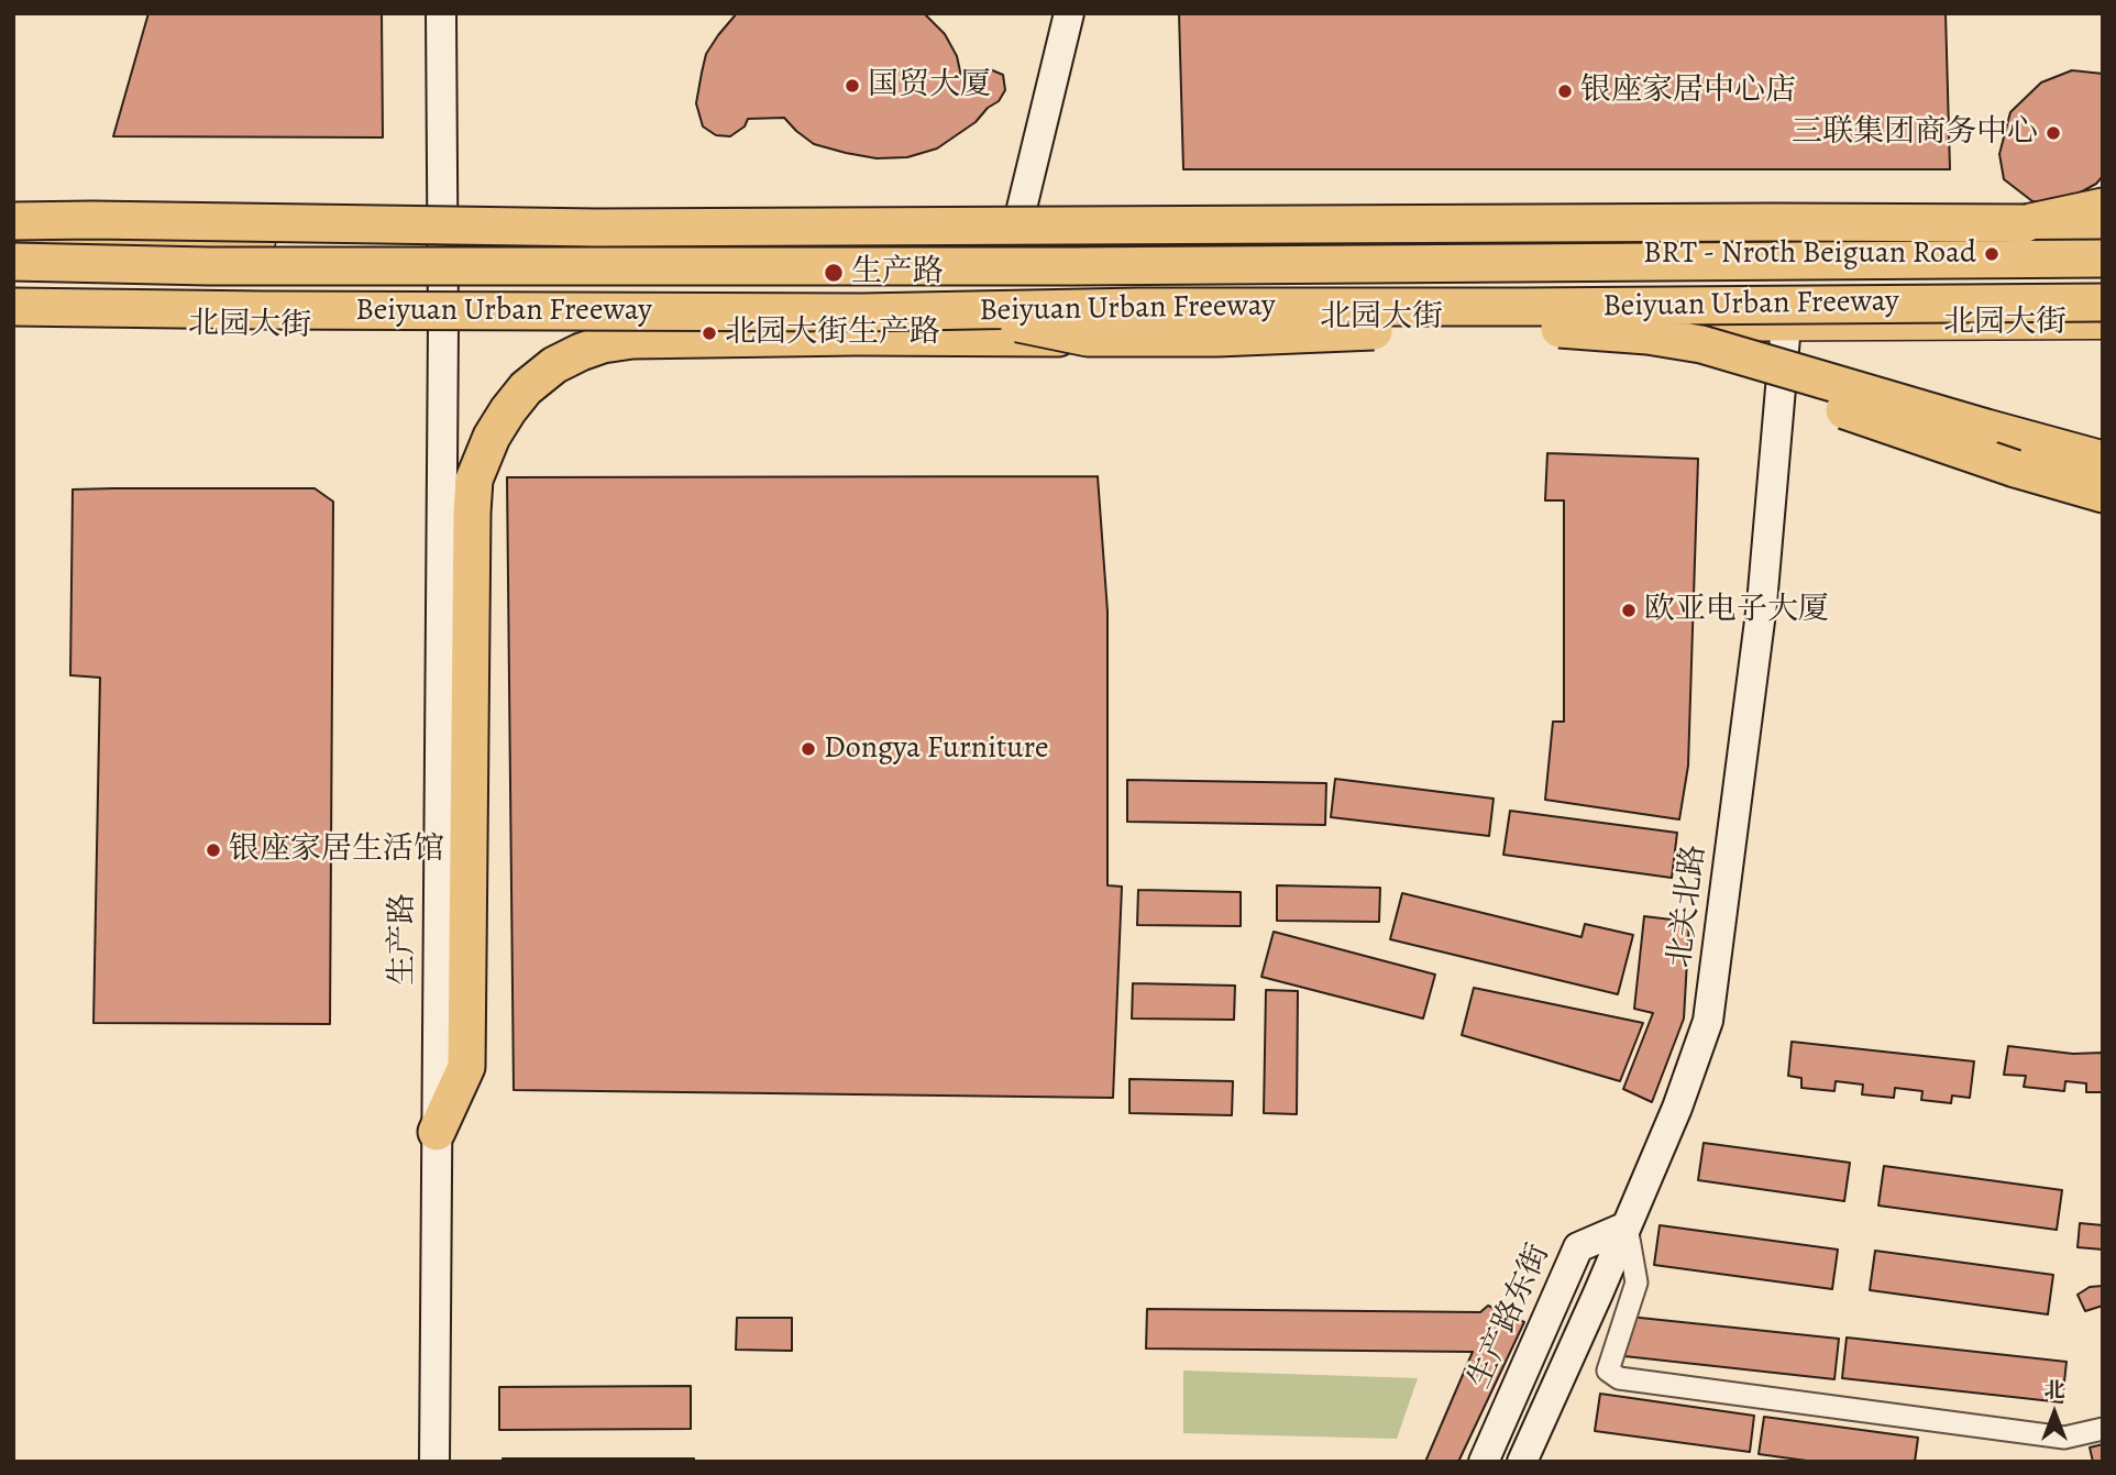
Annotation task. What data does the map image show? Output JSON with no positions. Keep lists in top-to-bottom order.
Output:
{
  "streets": {
    "highway": ["Beiyuan Urban Freeway"],
    "main road": ["北园大街"],
    "street": ["北关北路", "生产路", "生产路东街"]
  },
  "crossings": [
    ["北园大街", "北关北路"],
    ["北园大街", "生产路"],
    ["北关北路", "生产路东街"]
  ],
  "places": [
    "国贸大厦",
    "银座家居中心店",
    "三联集团商务中心",
    "BRT - Nroth Beiguan Road",
    "生产路",
    "北园大街生产路",
    "欧亚电子大厦",
    "Dongya Furniture",
    "银座家居生活馆"
  ],
  "north": "top"
}
